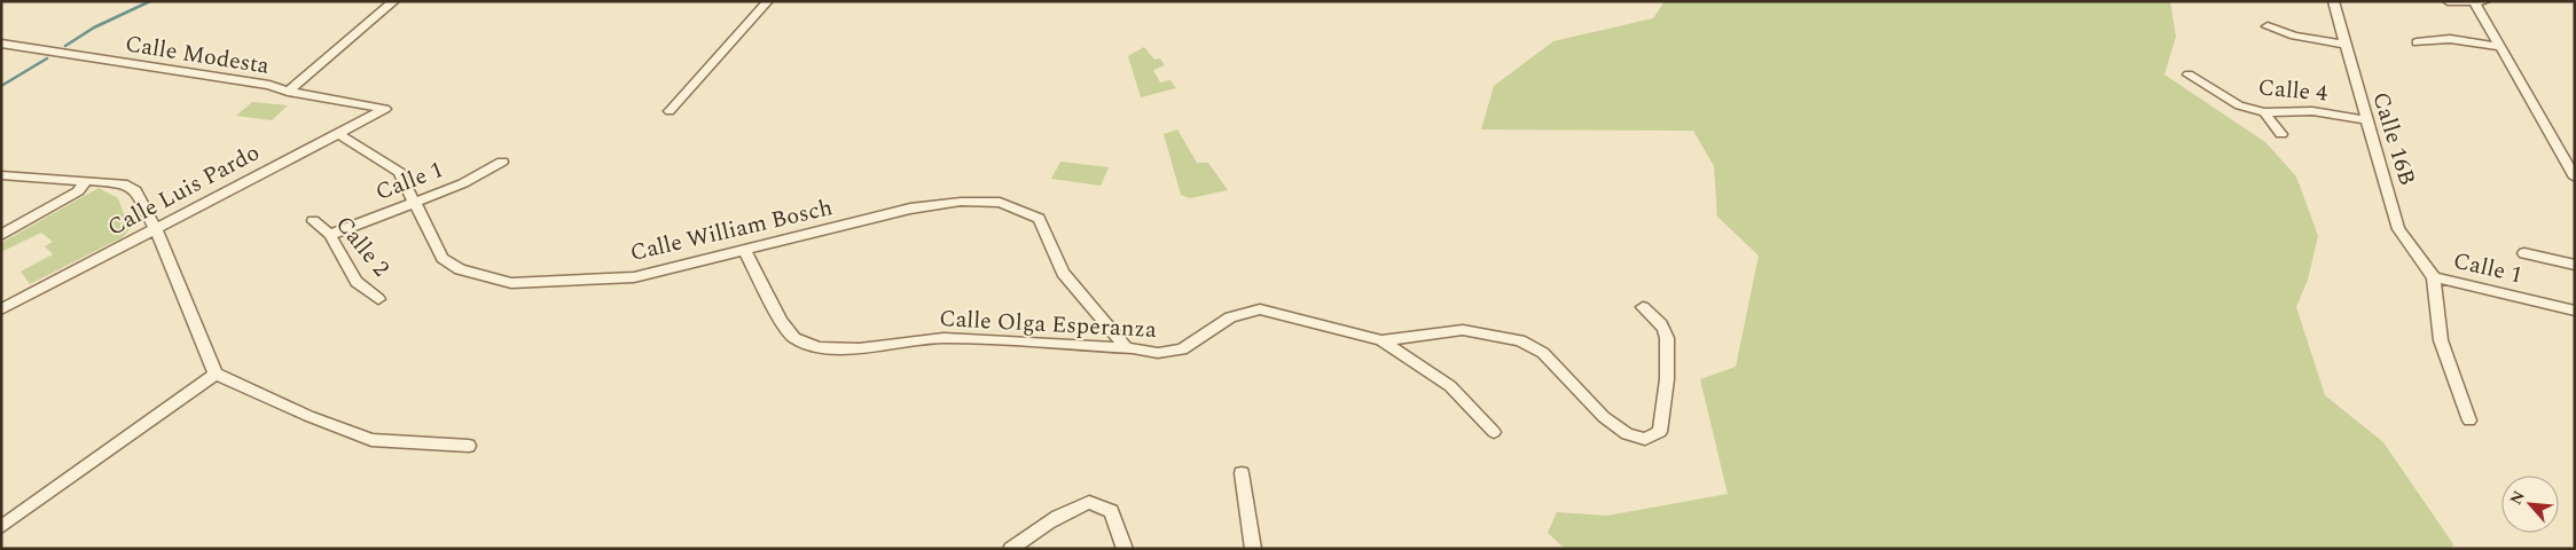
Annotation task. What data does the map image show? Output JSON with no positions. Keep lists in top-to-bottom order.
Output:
{
  "streets": {
    "street": [
      "Calle Modesta",
      "Calle 4",
      "Calle 16B",
      "Calle 1",
      "Calle Luis Pardo",
      "Calle William Bosch",
      "Calle 2",
      "Calle Olga Esperanza"
    ]
  },
  "crossings": [
    ["Calle Modesta", "Calle Luis Pardo"],
    ["Calle 4", "Calle 16B"],
    ["Calle 16B", "Calle 1"],
    ["Calle 1", "Calle William Bosch"],
    ["Calle 1", "Calle 2"],
    ["Calle Luis Pardo", "Calle William Bosch"],
    ["Calle William Bosch", "Calle Olga Esperanza"]
  ],
  "north": "top left"
}
